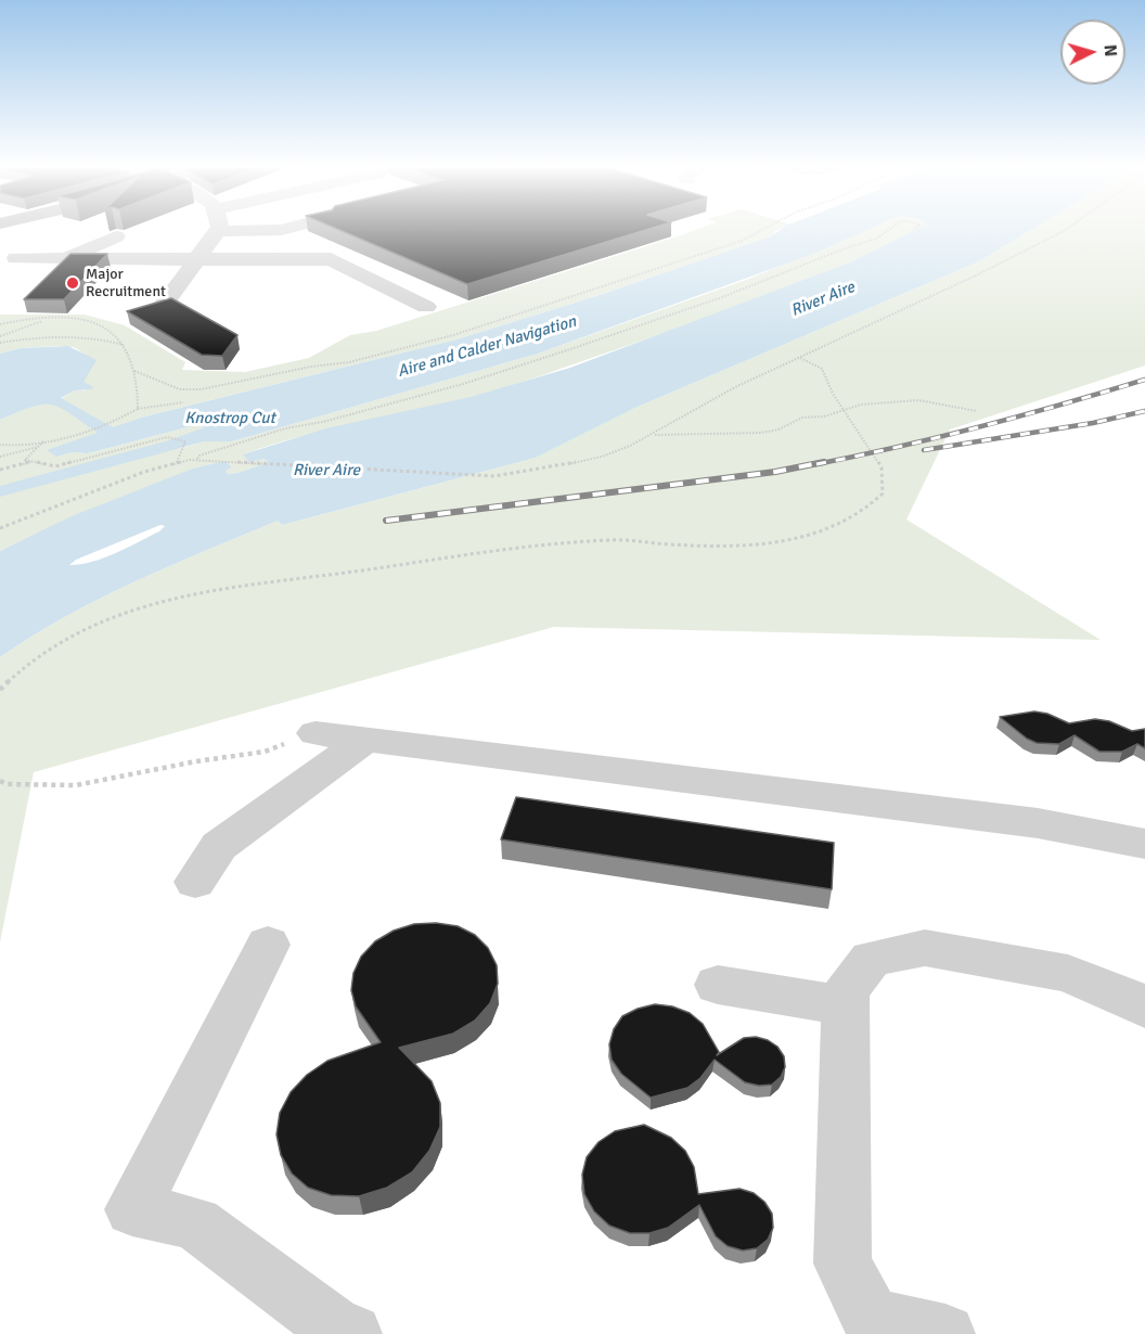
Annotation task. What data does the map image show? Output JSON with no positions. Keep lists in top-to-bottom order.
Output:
{
  "water": ["River Aire", "Aire and Calder Navigation", "Knostrop Cut"],
  "places": ["Major Recruitment"],
  "north": "right"
}
